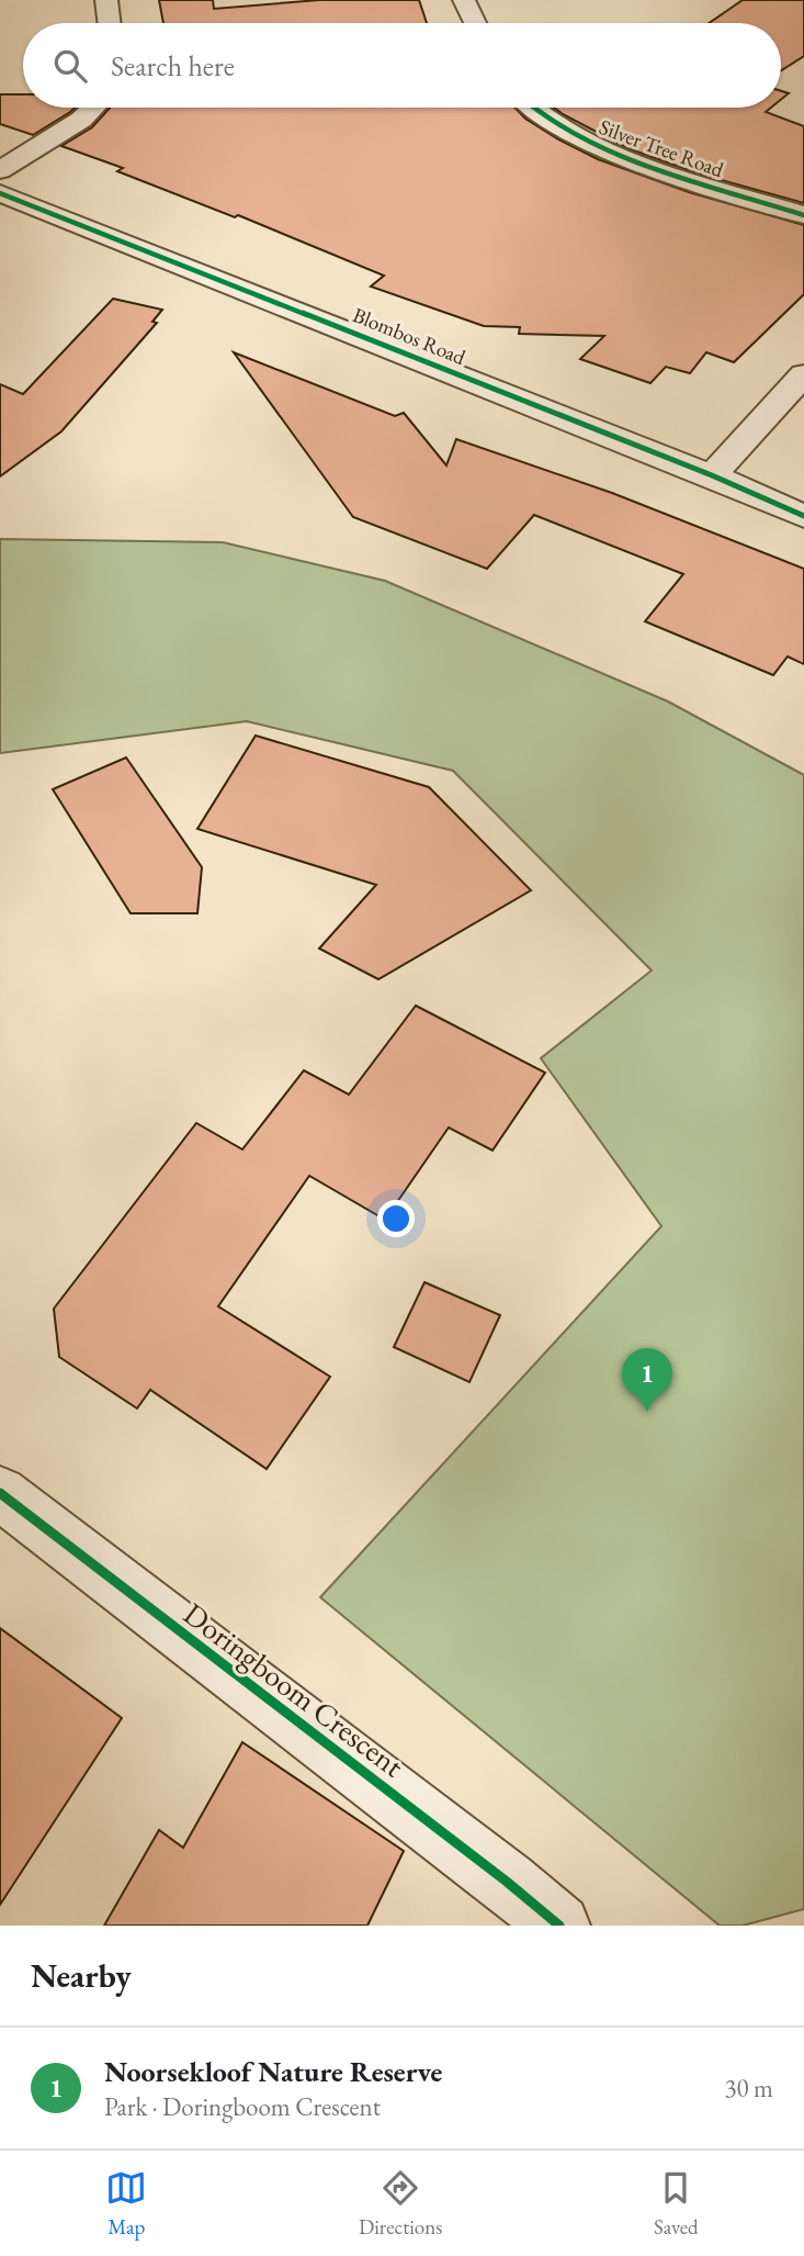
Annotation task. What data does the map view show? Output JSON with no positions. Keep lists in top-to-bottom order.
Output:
{
  "streets": {
    "street": ["Silver Tree Road", "Blombos Road", "Doringboom Crescent"]
  },
  "page": {
    "search": "Search here",
    "pins": "1",
    "heading": "Nearby",
    "list": [
      {
        "mark": "1",
        "name": "Noorsekloof Nature Reserve",
        "note": "Park · Doringboom Crescent",
        "value": "30 m"
      }
    ],
    "nav": ["Map", "Directions", "Saved"]
  }
}
